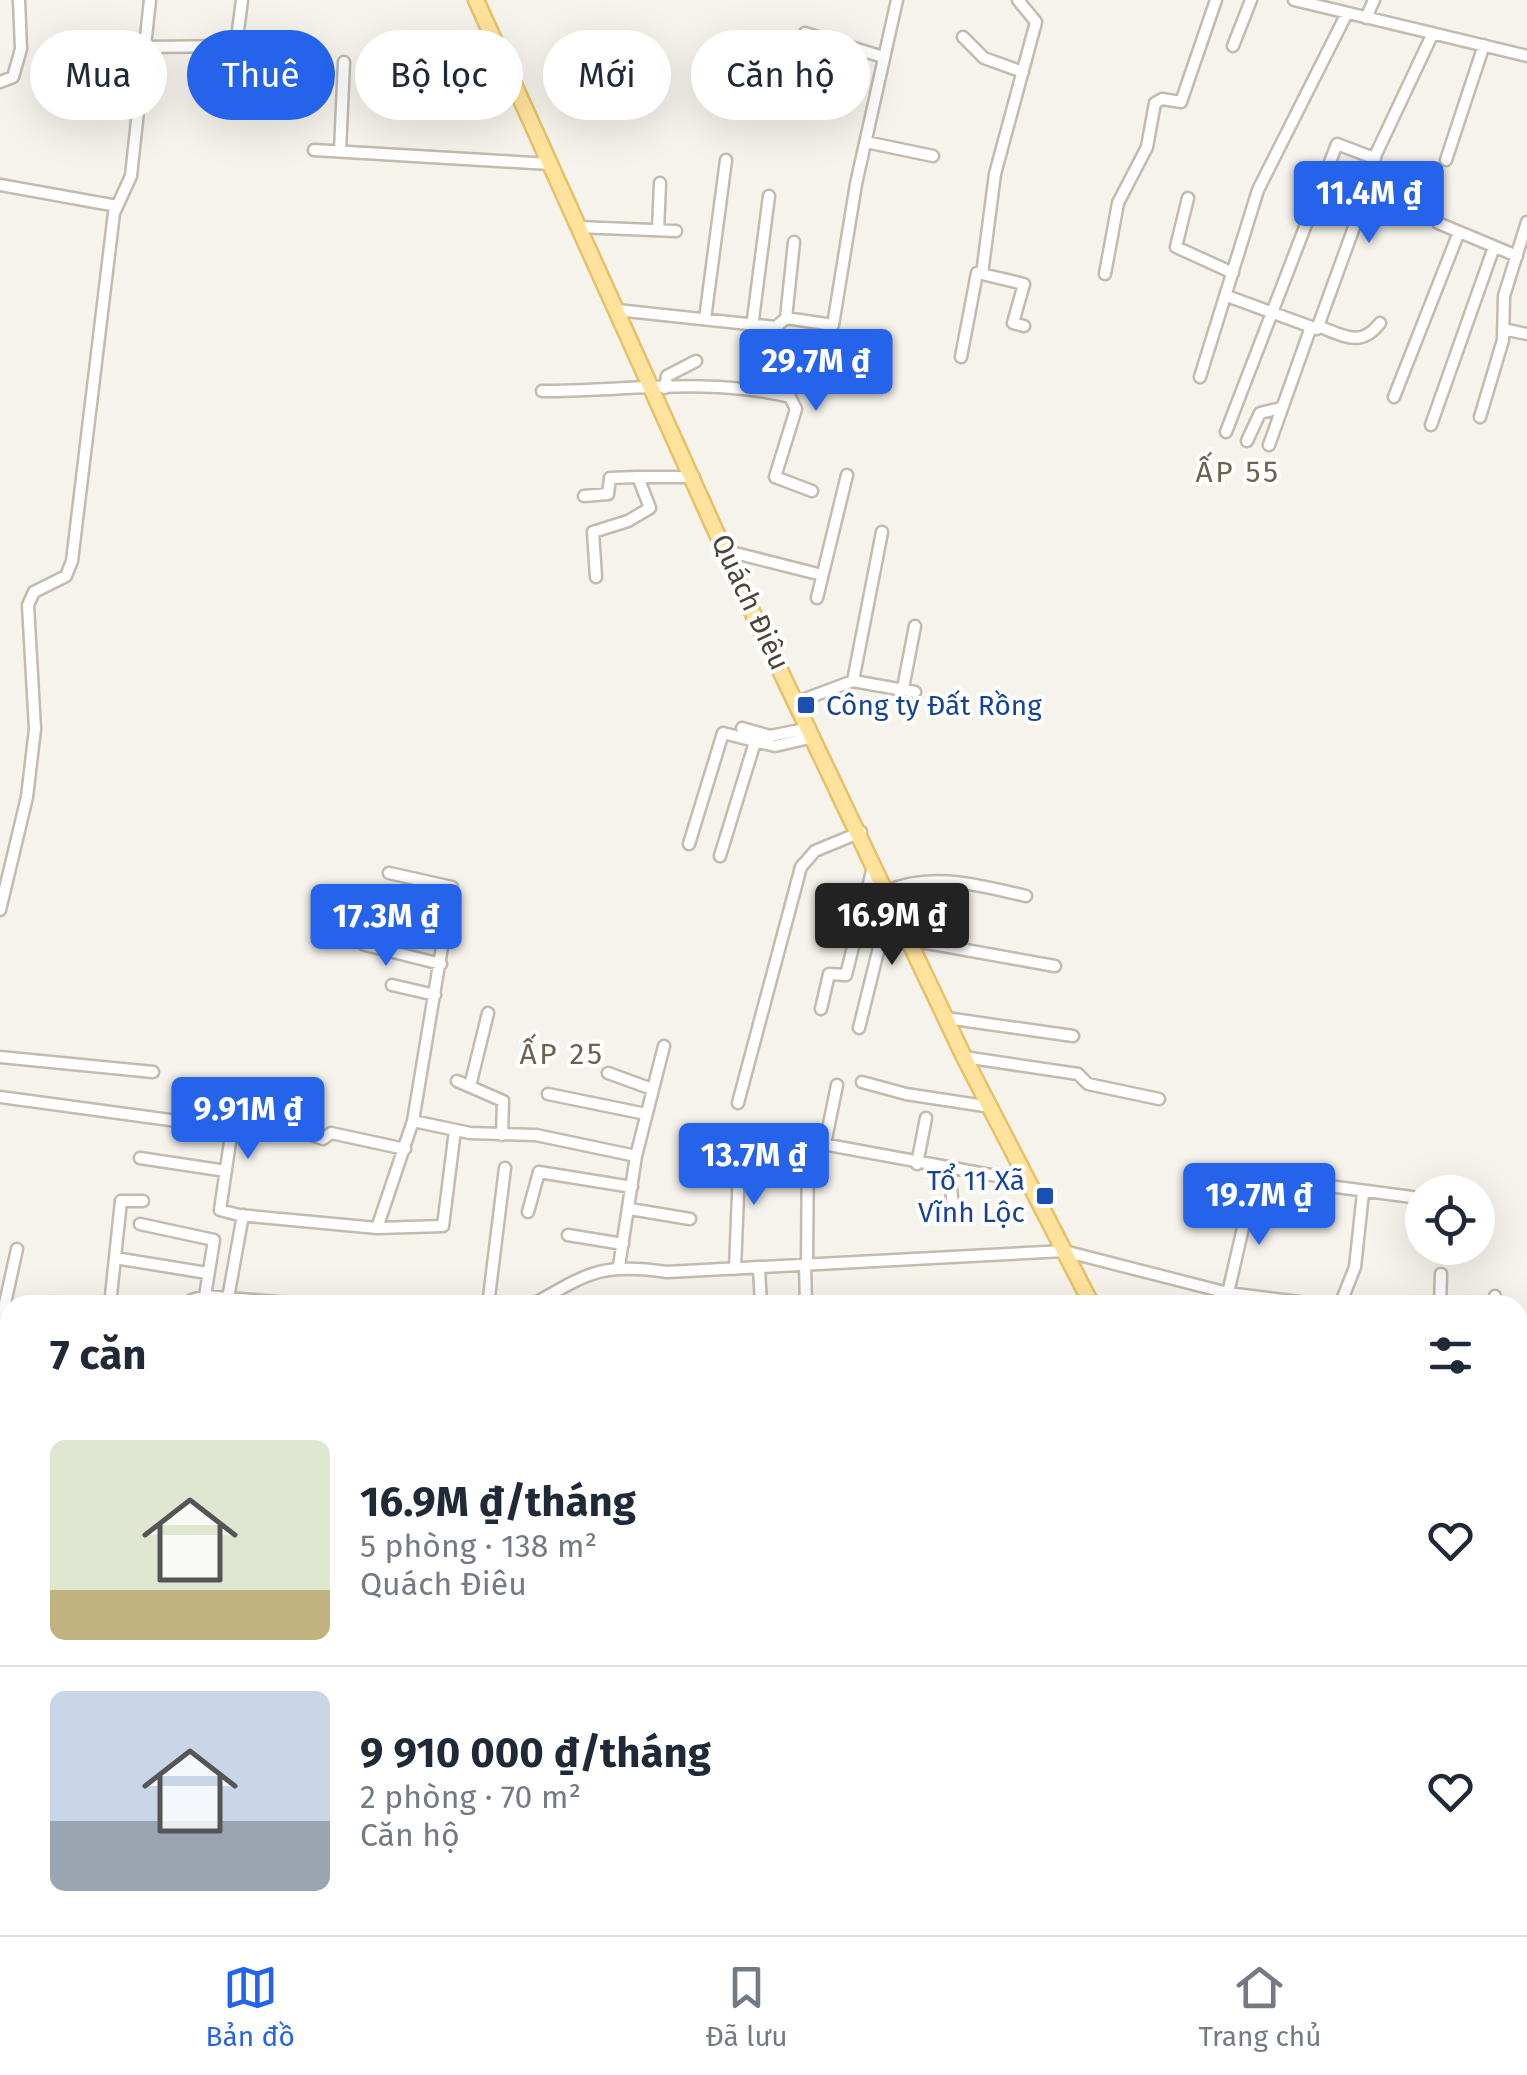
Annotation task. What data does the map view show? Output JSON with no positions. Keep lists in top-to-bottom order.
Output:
{
  "streets": {
    "main road": ["Quách Điêu"]
  },
  "districts": ["ẤP 55", "ẤP 25"],
  "places": {
    "transit": ["Công ty Đất Rồng", "Tổ 11 Xã Vĩnh Lộc"]
  },
  "page": {
    "chip": [
      "Mua",
      "Thuê",
      "Bộ lọc",
      "Mới",
      "Căn hộ"
    ],
    "price": [
      "11.4M ₫",
      "29.7M ₫",
      "16.9M ₫",
      "17.3M ₫",
      "9.91M ₫",
      "13.7M ₫",
      "19.7M ₫"
    ],
    "heading": "7 căn",
    "list": [
      {
        "name": "16.9M ₫/tháng",
        "note": "5 phòng · 138 m² · Quách Điêu"
      },
      {
        "name": "9 910 000 ₫/tháng",
        "note": "2 phòng · 70 m² · Căn hộ"
      }
    ],
    "tabs": ["Bản đồ", "Đã lưu", "Trang chủ"]
  }
}
